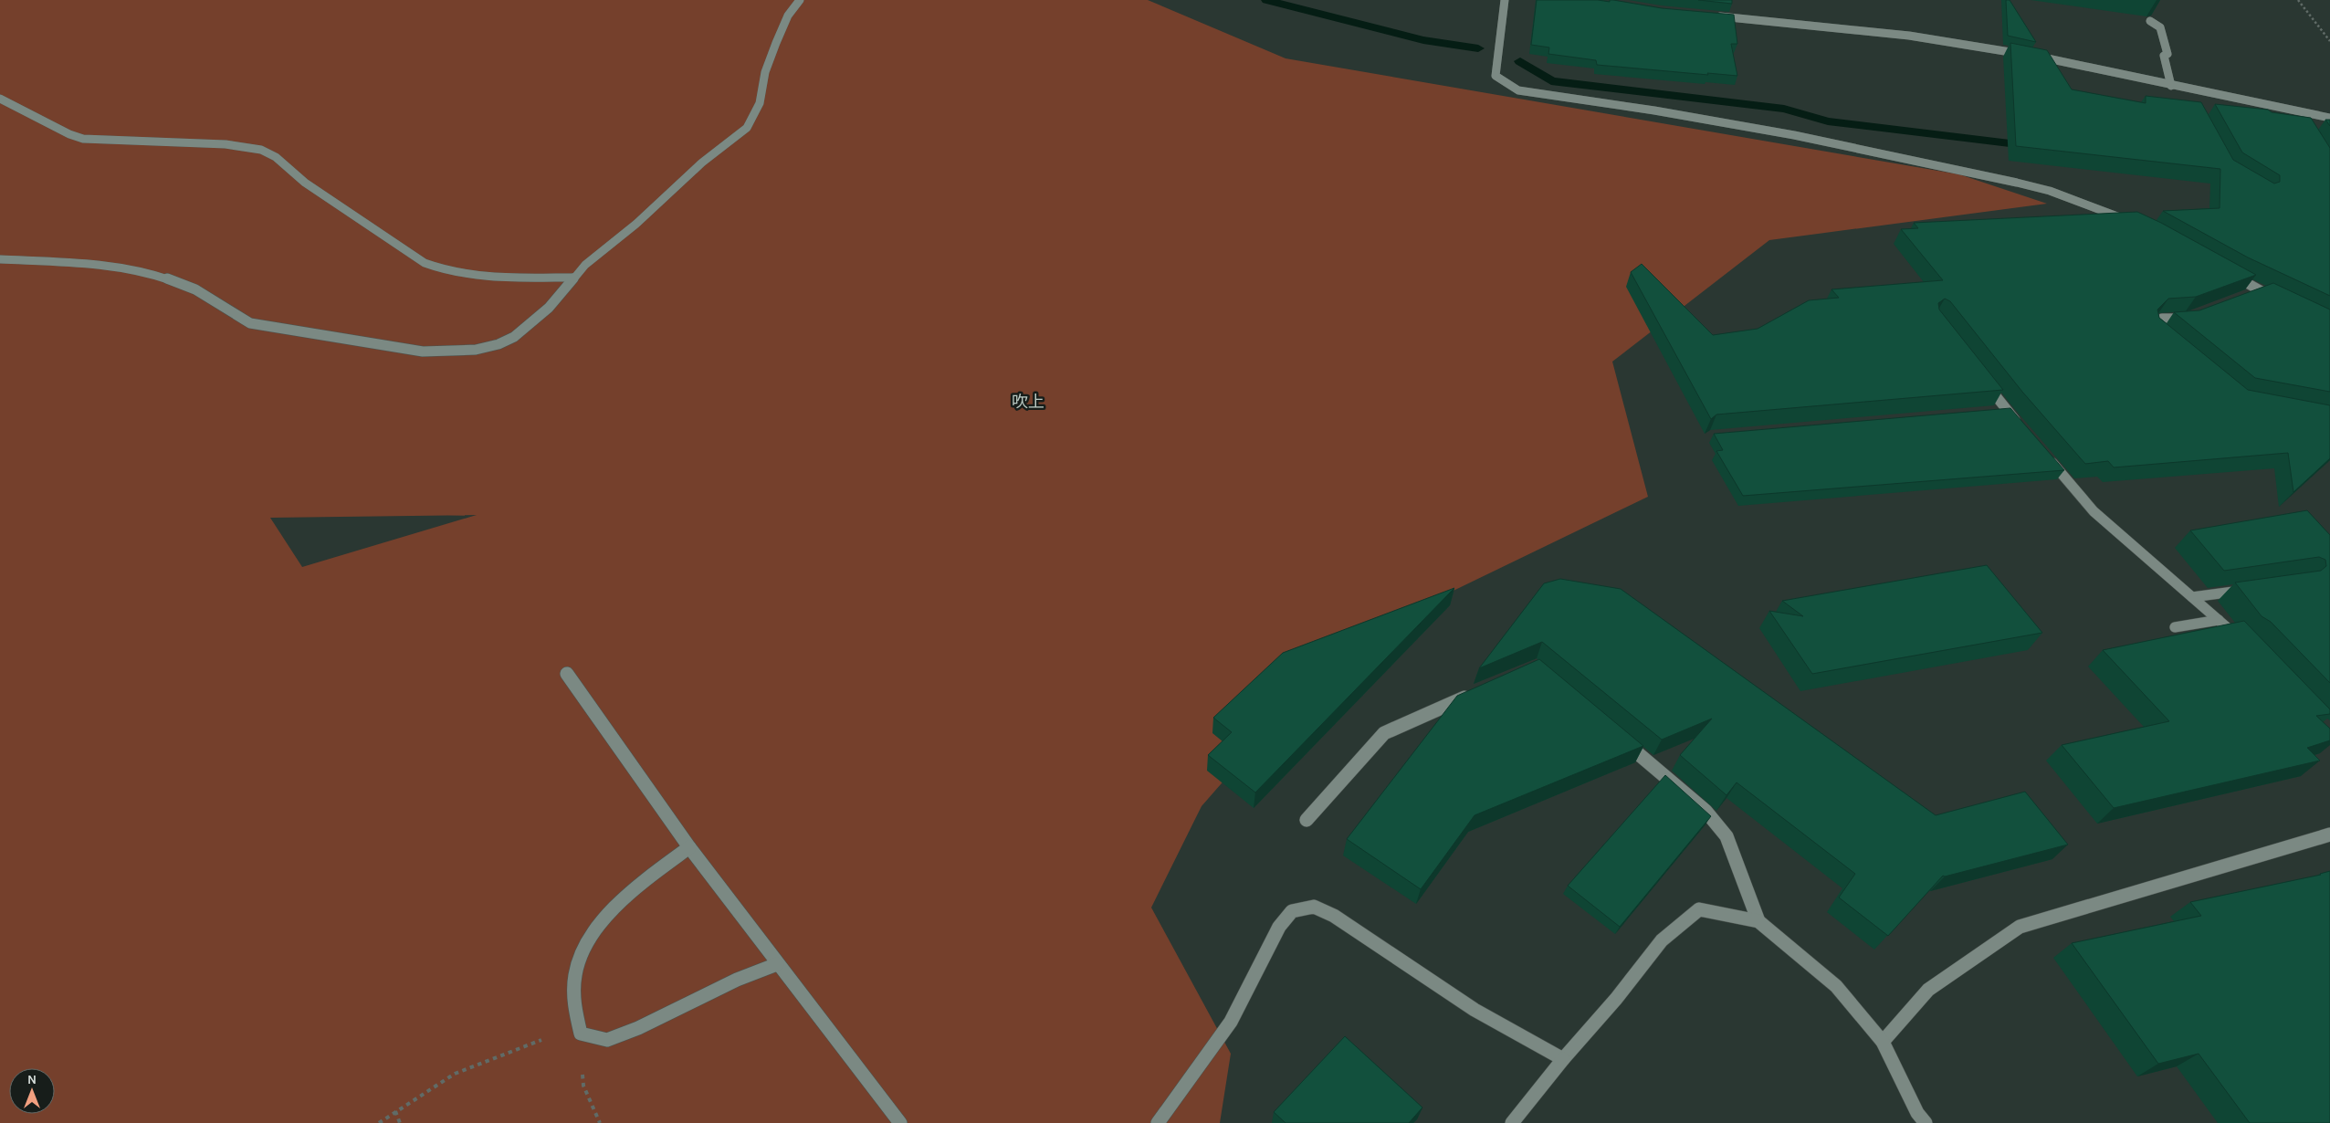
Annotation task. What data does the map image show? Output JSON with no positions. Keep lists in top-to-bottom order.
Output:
{
  "districts": ["吹上"],
  "north": "top"
}
